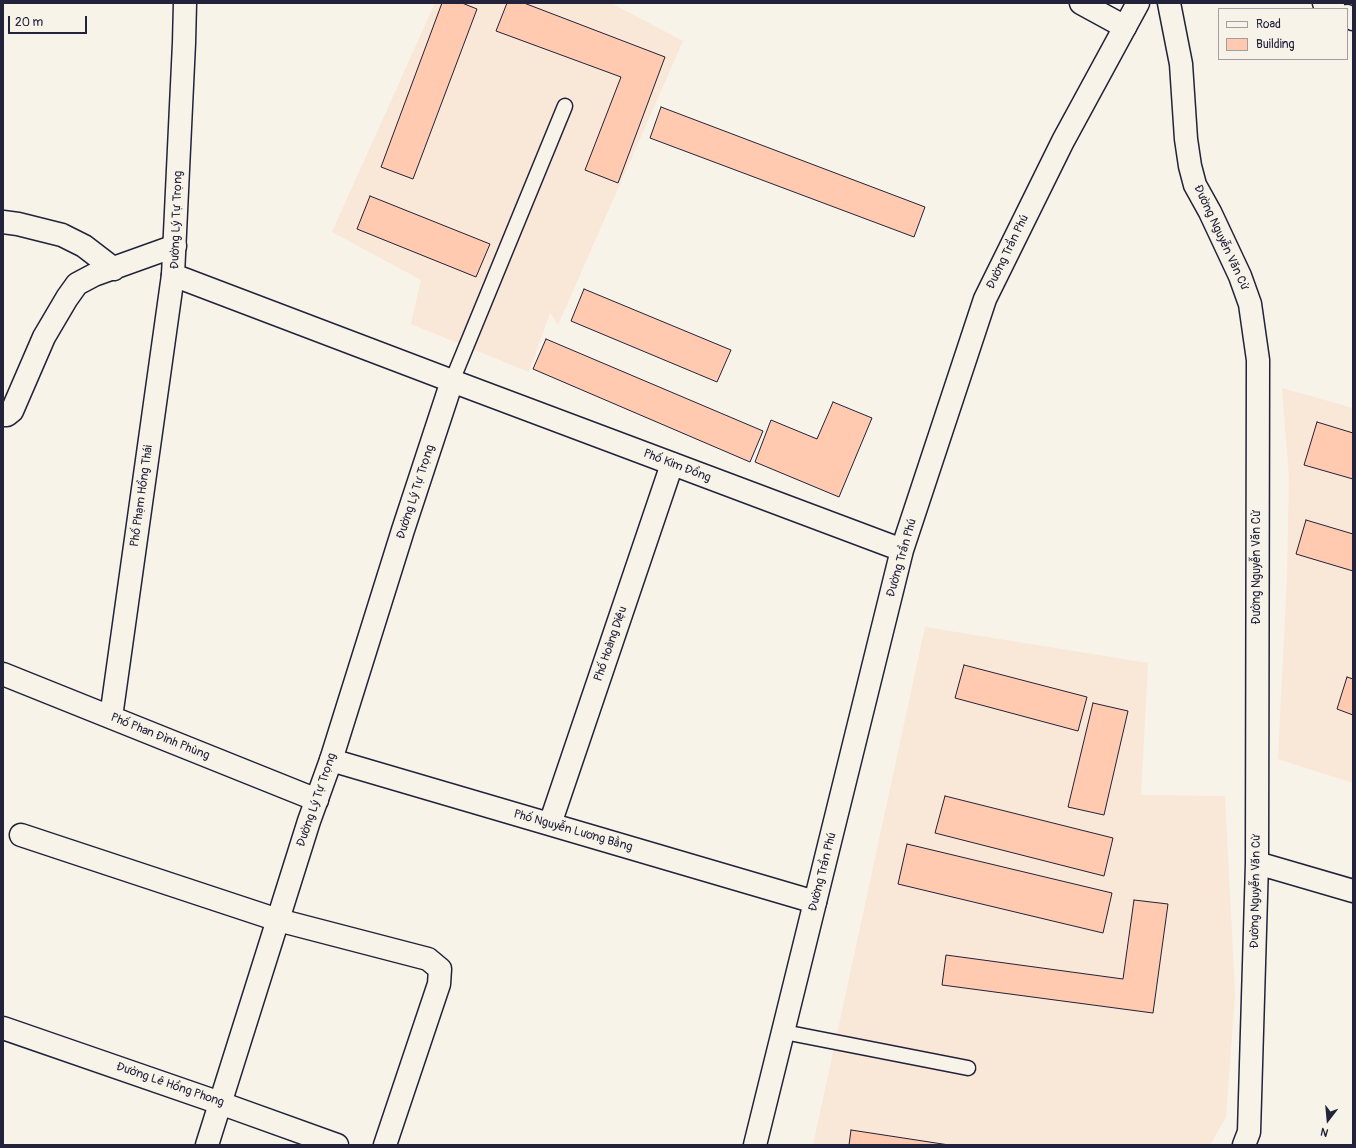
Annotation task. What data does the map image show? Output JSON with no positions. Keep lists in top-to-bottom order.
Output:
{
  "streets": {
    "street": [
      "Đường Lý Tự Trọng",
      "Đường Nguyễn Văn Cừ",
      "Đường Trần Phú",
      "Phố Kim Đồng",
      "Phố Phạm Hồng Thái",
      "Phố Hoàng Diệu",
      "Phố Phan Đình Phùng",
      "Phố Nguyễn Lương Bằng",
      "Đường Lê Hồng Phong"
    ]
  },
  "crossings": [
    ["Đường Lý Tự Trọng", "Phố Kim Đồng"],
    ["Đường Lý Tự Trọng", "Phố Phạm Hồng Thái"],
    ["Đường Lý Tự Trọng", "Phố Phan Đình Phùng"],
    ["Đường Lý Tự Trọng", "Phố Nguyễn Lương Bằng"],
    ["Đường Lý Tự Trọng", "Đường Lê Hồng Phong"],
    ["Đường Trần Phú", "Phố Kim Đồng"],
    ["Đường Trần Phú", "Phố Nguyễn Lương Bằng"],
    ["Phố Kim Đồng", "Phố Hoàng Diệu"],
    ["Phố Phạm Hồng Thái", "Phố Phan Đình Phùng"],
    ["Phố Hoàng Diệu", "Phố Nguyễn Lương Bằng"]
  ],
  "legend": ["Road", "Building"],
  "scale_bar": "20 m",
  "north": "bottom"
}
